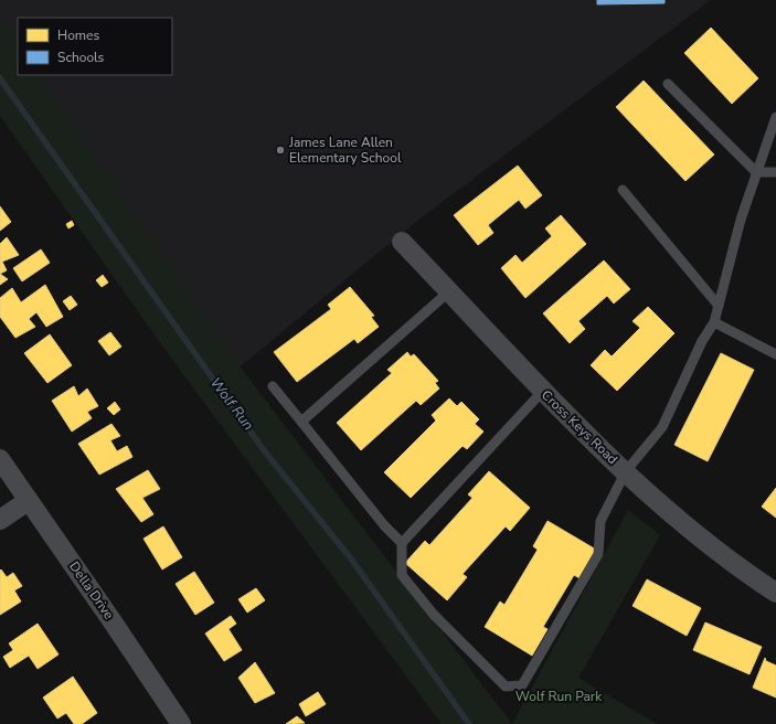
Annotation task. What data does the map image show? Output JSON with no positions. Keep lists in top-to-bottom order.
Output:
{
  "streets": {
    "street": ["Cross Keys Road", "Della Drive"]
  },
  "water": ["Wolf Run"],
  "parks": ["Wolf Run Park"],
  "places": ["James Lane Allen Elementary School"],
  "legend": ["Homes", "Schools"]
}
